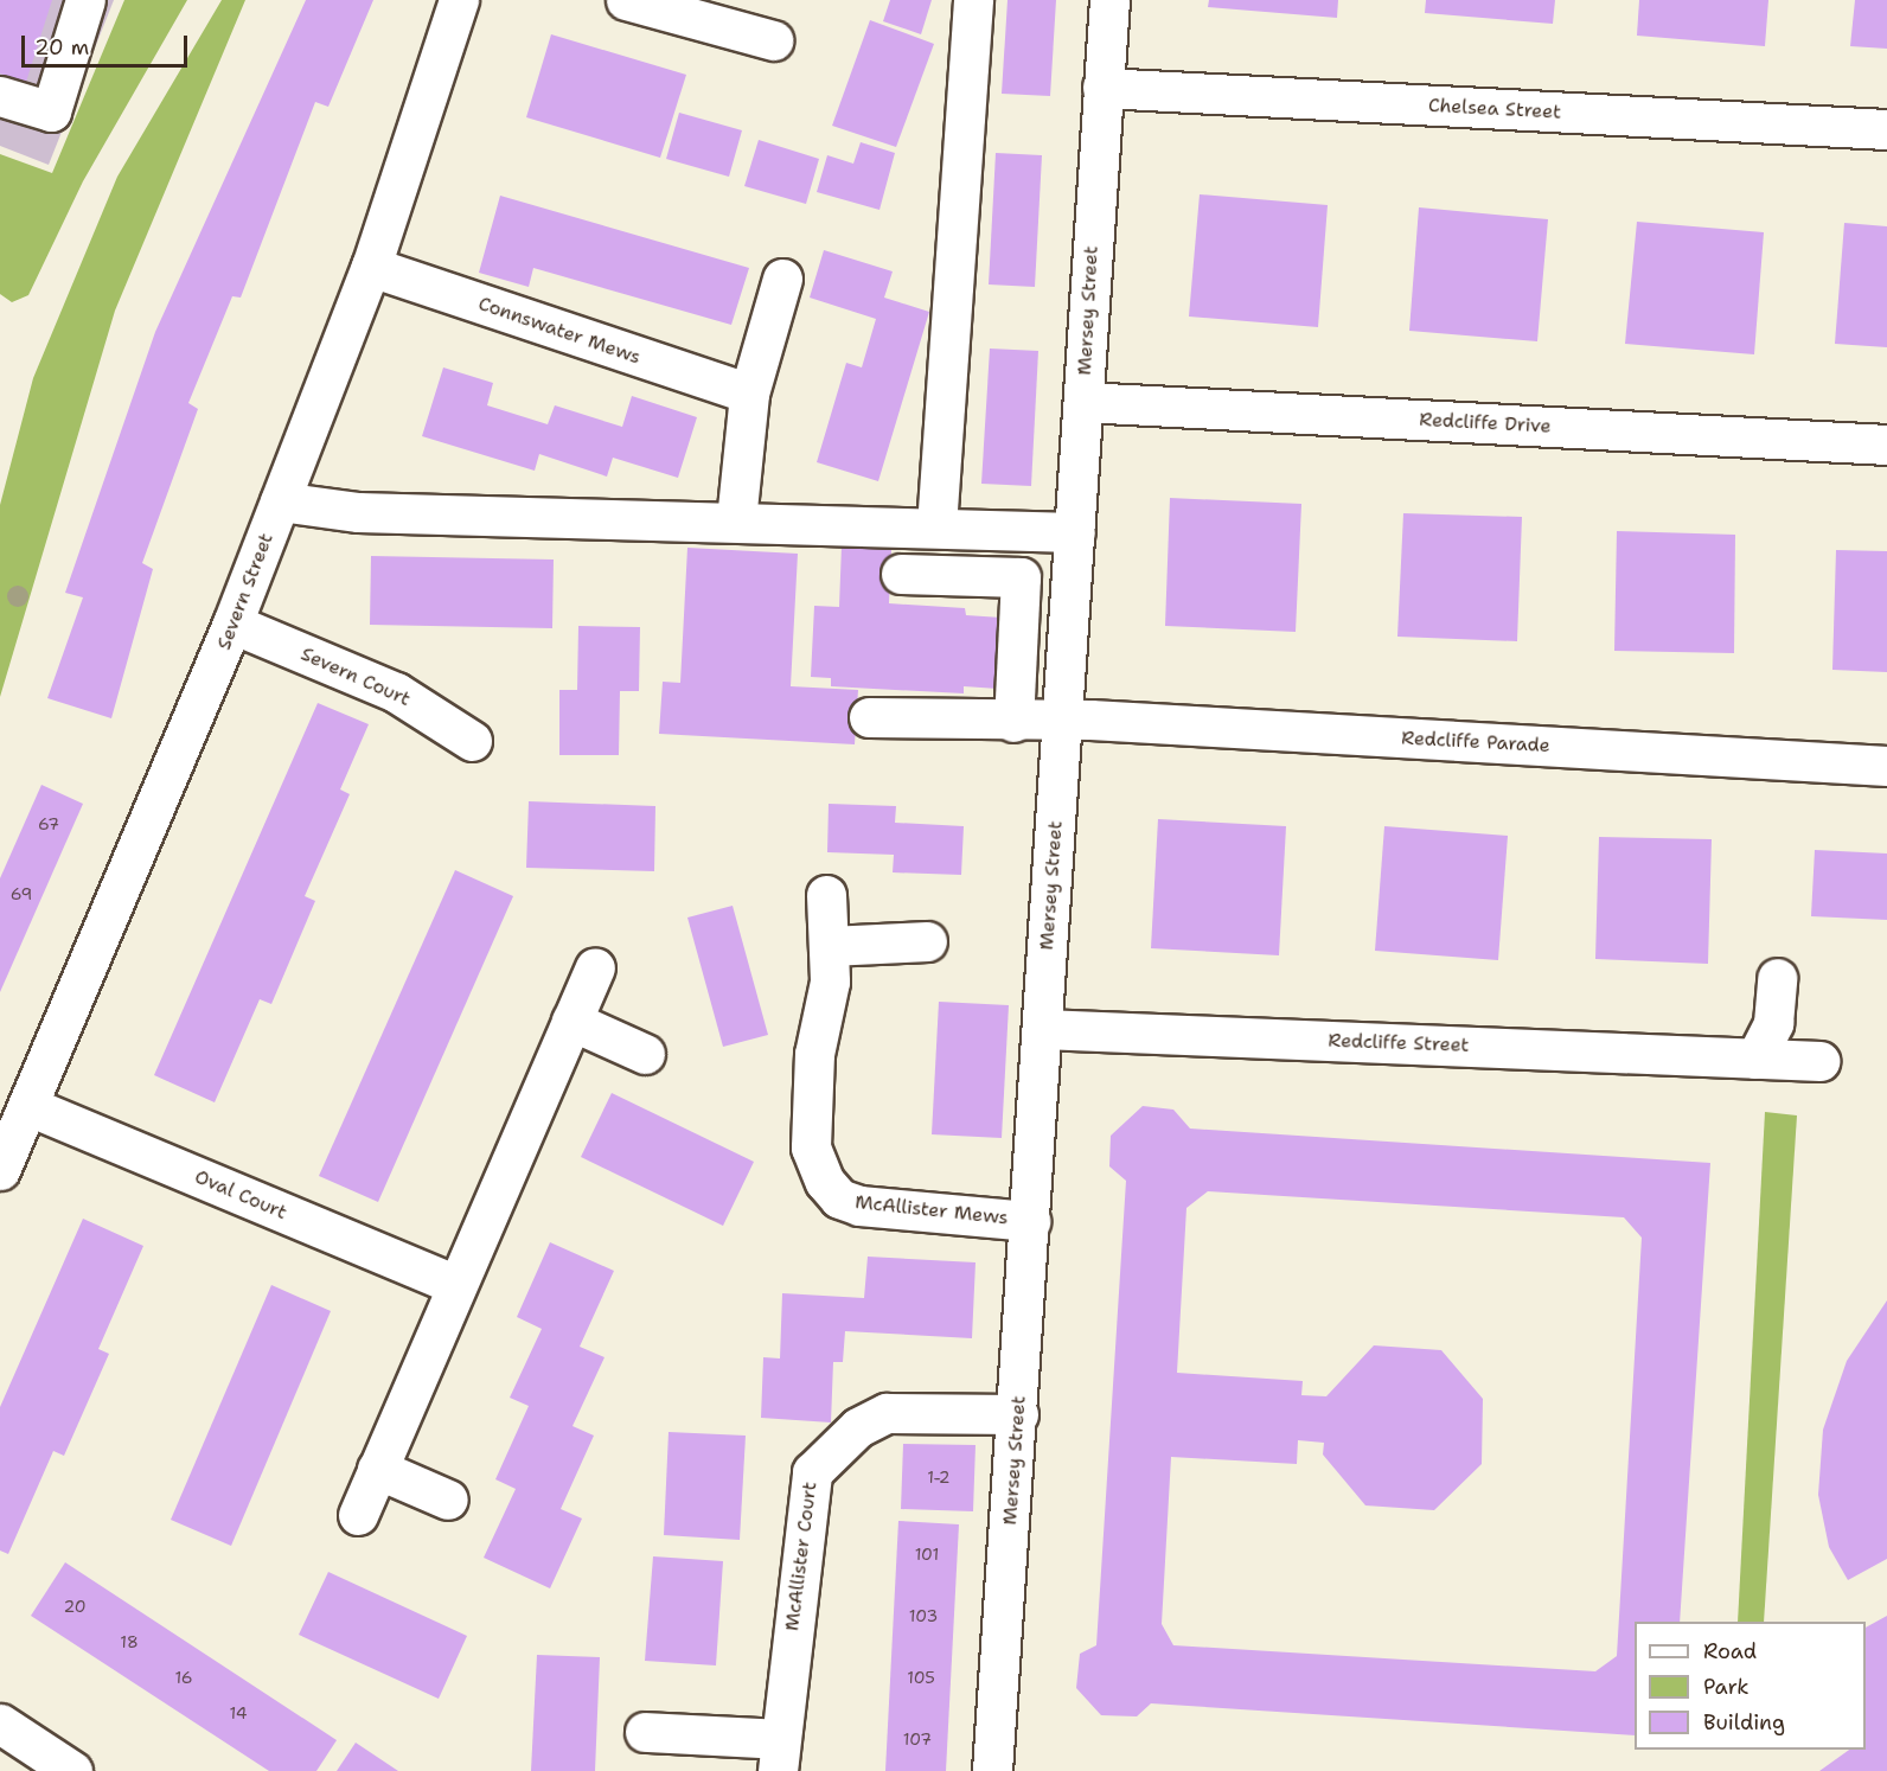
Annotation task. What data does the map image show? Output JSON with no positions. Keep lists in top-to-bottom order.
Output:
{
  "streets": {
    "street": [
      "Chelsea Street",
      "Mersey Street",
      "Connswater Mews",
      "Redcliffe Drive",
      "Severn Street",
      "Severn Court",
      "Redcliffe Parade",
      "Redcliffe Street",
      "Oval Court",
      "McAllister Mews",
      "McAllister Court"
    ]
  },
  "crossings": [
    ["Chelsea Street", "Mersey Street"],
    ["Mersey Street", "Redcliffe Drive"],
    ["Mersey Street", "Redcliffe Parade"],
    ["Mersey Street", "Redcliffe Street"],
    ["Mersey Street", "McAllister Mews"],
    ["Mersey Street", "McAllister Court"],
    ["Connswater Mews", "Severn Street"],
    ["Severn Street", "Severn Court"],
    ["Severn Street", "Oval Court"]
  ],
  "house_numbers": [
    "67",
    "69",
    "1-2",
    "101",
    "20",
    "103",
    "18",
    "16",
    "105",
    "14",
    "107"
  ],
  "legend": ["Road", "Park", "Building"],
  "scale_bar": "20 m"
}
